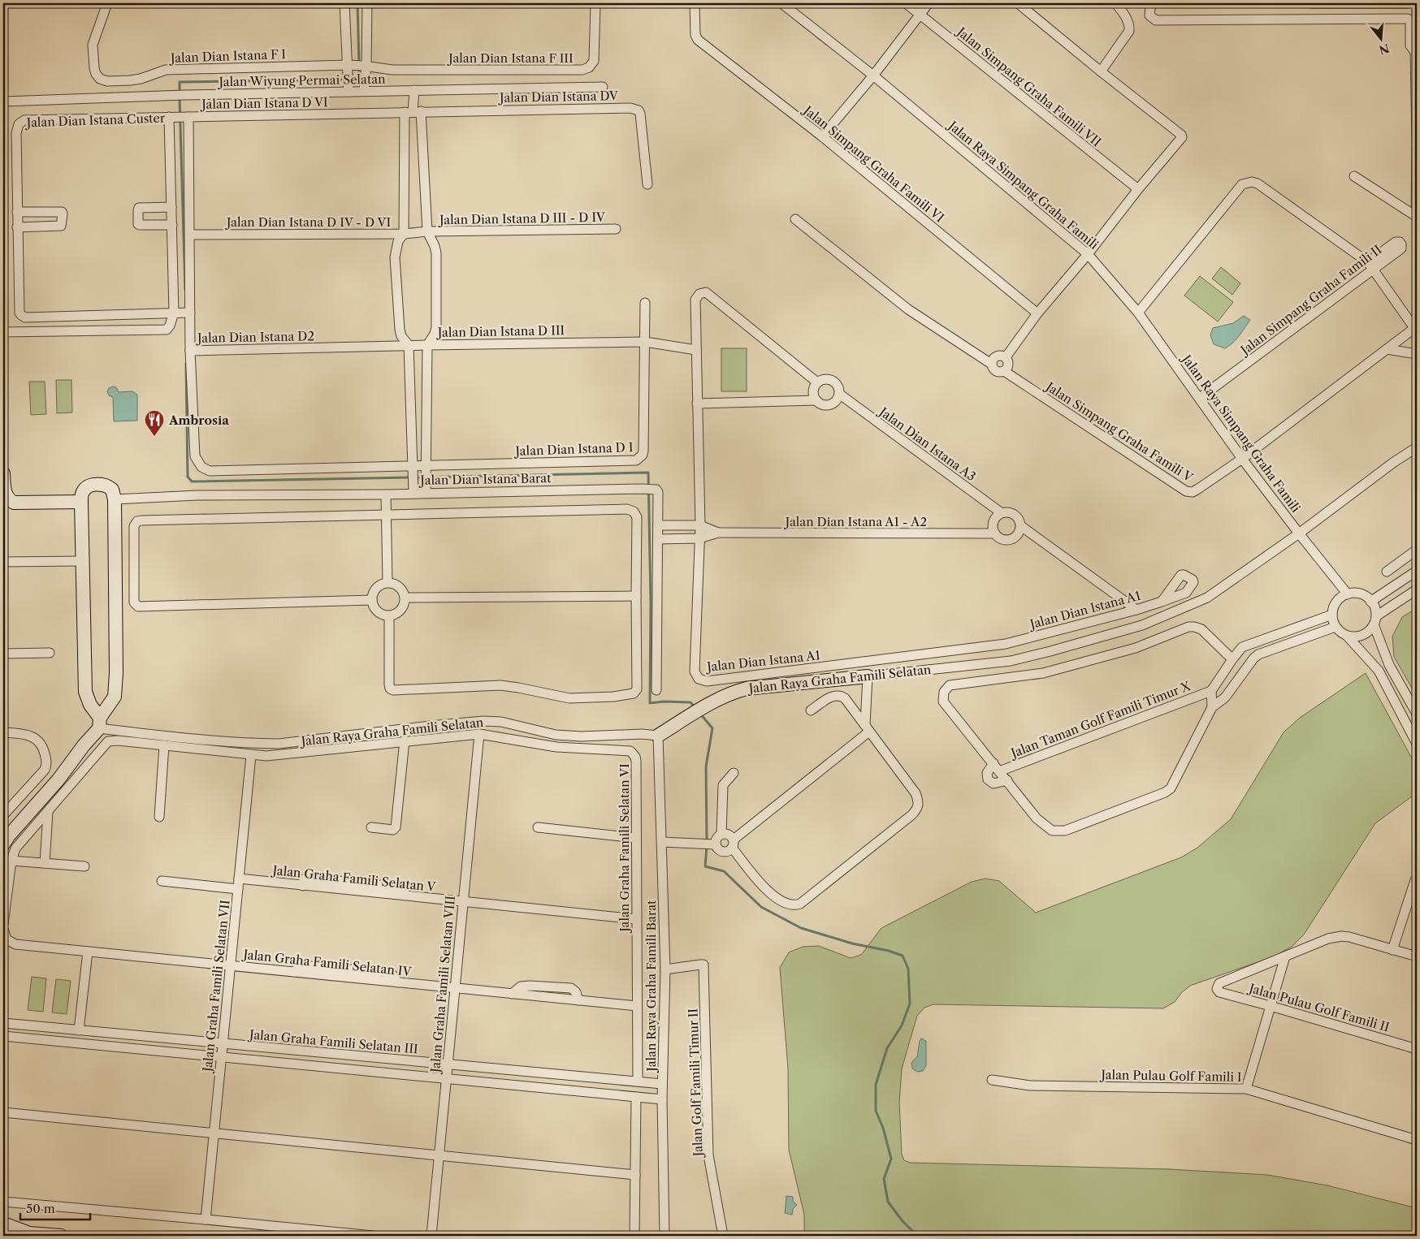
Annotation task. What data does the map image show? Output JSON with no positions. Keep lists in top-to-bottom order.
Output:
{
  "streets": {
    "street": [
      "Jalan Dian Istana F I",
      "Jalan Dian Istana F III",
      "Jalan Wiyung Permai Selatan",
      "Jalan Simpang Graha Famili VII",
      "Jalan Dian Istana DV",
      "Jalan Dian Istana D VI",
      "Jalan Dian Istana Custer",
      "Jalan Simpang Graha Famili VI",
      "Jalan Raya Simpang Graha Famili",
      "Jalan Dian Istana D III - D IV",
      "Jalan Dian Istana D IV - D VI",
      "Jalan Simpang Graha Famili II",
      "Jalan Dian Istana D III",
      "Jalan Dian Istana D2",
      "Jalan Simpang Graha Famili V",
      "Jalan Dian Istana A3",
      "Jalan Dian Istana D I",
      "Jalan Dian Istana Barat",
      "Jalan Dian Istana A1 - A2",
      "Jalan Dian Istana A1",
      "Jalan Raya Graha Famili Selatan",
      "Jalan Taman Golf Famili Timur X",
      "Jalan Graha Famili Selatan VI",
      "Jalan Graha Famili Selatan V",
      "Jalan Graha Famili Selatan IV",
      "Jalan Graha Famili Selatan VIII",
      "Jalan Graha Famili Selatan VII",
      "Jalan Raya Graha Famili Barat",
      "Jalan Pulau Golf Famili II",
      "Jalan Graha Famili Selatan III",
      "Jalan Pulau Golf Famili I",
      "Jalan Golf Famili Timur II"
    ]
  },
  "crossings": [
    ["Jalan Dian Istana F I", "Jalan Dian Istana F III"],
    ["Jalan Dian Istana DV", "Jalan Dian Istana D VI"],
    ["Jalan Dian Istana DV", "Jalan Dian Istana D III - D IV"],
    ["Jalan Dian Istana D VI", "Jalan Dian Istana Custer"],
    ["Jalan Dian Istana D VI", "Jalan Dian Istana D III - D IV"],
    ["Jalan Dian Istana D VI", "Jalan Dian Istana D IV - D VI"],
    ["Jalan Dian Istana D VI", "Jalan Dian Istana D2"],
    ["Jalan Raya Simpang Graha Famili", "Jalan Simpang Graha Famili II"],
    ["Jalan Raya Simpang Graha Famili", "Jalan Simpang Graha Famili V"],
    ["Jalan Raya Simpang Graha Famili", "Jalan Raya Graha Famili Selatan"],
    ["Jalan Dian Istana D III - D IV", "Jalan Dian Istana D IV - D VI"],
    ["Jalan Dian Istana D III - D IV", "Jalan Dian Istana D III"],
    ["Jalan Dian Istana D IV - D VI", "Jalan Dian Istana D III"],
    ["Jalan Dian Istana D III", "Jalan Dian Istana D2"],
    ["Jalan Dian Istana D III", "Jalan Dian Istana D I"],
    ["Jalan Dian Istana D III", "Jalan Dian Istana A1"],
    ["Jalan Dian Istana D2", "Jalan Dian Istana D I"],
    ["Jalan Dian Istana A3", "Jalan Dian Istana A1 - A2"],
    ["Jalan Dian Istana A3", "Jalan Dian Istana A1"],
    ["Jalan Dian Istana Barat", "Jalan Dian Istana A1 - A2"],
    ["Jalan Dian Istana A1 - A2", "Jalan Dian Istana A1"],
    ["Jalan Raya Graha Famili Selatan", "Jalan Raya Graha Famili Barat"],
    ["Jalan Graha Famili Selatan VI", "Jalan Graha Famili Selatan V"],
    ["Jalan Graha Famili Selatan VI", "Jalan Graha Famili Selatan IV"],
    ["Jalan Graha Famili Selatan VI", "Jalan Graha Famili Selatan VIII"],
    ["Jalan Graha Famili Selatan VI", "Jalan Graha Famili Selatan VII"],
    ["Jalan Graha Famili Selatan VI", "Jalan Graha Famili Selatan III"],
    ["Jalan Graha Famili Selatan V", "Jalan Graha Famili Selatan VIII"],
    ["Jalan Graha Famili Selatan V", "Jalan Graha Famili Selatan VII"],
    ["Jalan Graha Famili Selatan IV", "Jalan Graha Famili Selatan VIII"],
    ["Jalan Graha Famili Selatan IV", "Jalan Graha Famili Selatan VII"],
    ["Jalan Graha Famili Selatan VIII", "Jalan Graha Famili Selatan III"],
    ["Jalan Graha Famili Selatan VII", "Jalan Graha Famili Selatan III"],
    ["Jalan Raya Graha Famili Barat", "Jalan Graha Famili Selatan III"],
    ["Jalan Raya Graha Famili Barat", "Jalan Golf Famili Timur II"]
  ],
  "places": {
    "restaurant": ["Ambrosia"]
  },
  "scale_bar": "50 m",
  "north": "bottom"
}
